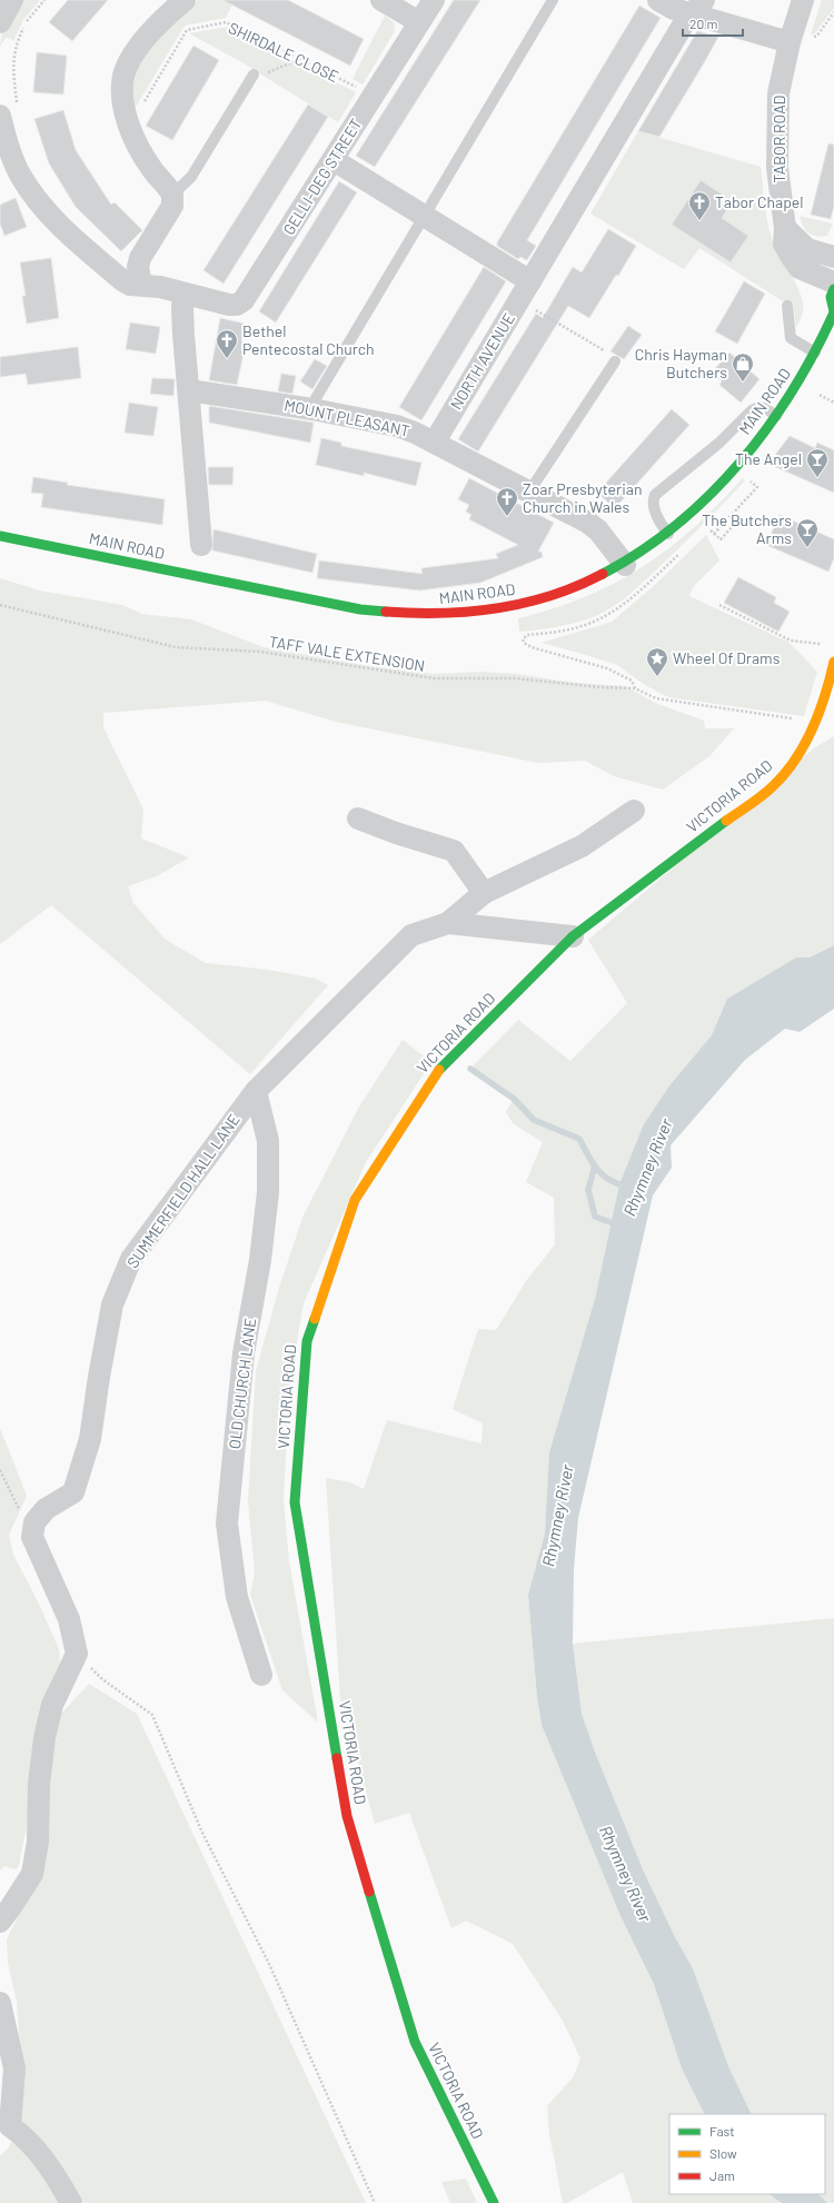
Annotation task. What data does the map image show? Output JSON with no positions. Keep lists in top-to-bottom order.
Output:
{
  "streets": {
    "main road": ["MAIN ROAD", "VICTORIA ROAD"],
    "street": [
      "TABOR ROAD",
      "GELLI-DEG STREET",
      "NORTH AVENUE",
      "MOUNT PLEASANT",
      "SUMMERFIELD HALL LANE",
      "OLD CHURCH LANE"
    ],
    "path": ["SHIRDALE CLOSE", "TAFF VALE EXTENSION"]
  },
  "crossings": [
    ["NORTH AVENUE", "MOUNT PLEASANT"],
    ["MAIN ROAD", "MOUNT PLEASANT"],
    ["VICTORIA ROAD", "SUMMERFIELD HALL LANE"],
    ["SUMMERFIELD HALL LANE", "OLD CHURCH LANE"]
  ],
  "water": ["Rhymney River"],
  "places": {
    "church": ["Tabor Chapel", "Bethel Pentecostal Church", "Zoar Presbyterian Church in Wales"],
    "shop": ["Chris Hayman Butchers"],
    "bar": ["The Angel", "The Butchers Arms"],
    "place": ["Wheel Of Drams"]
  },
  "legend": ["Fast", "Slow", "Jam"],
  "scale_bar": "20 m"
}
